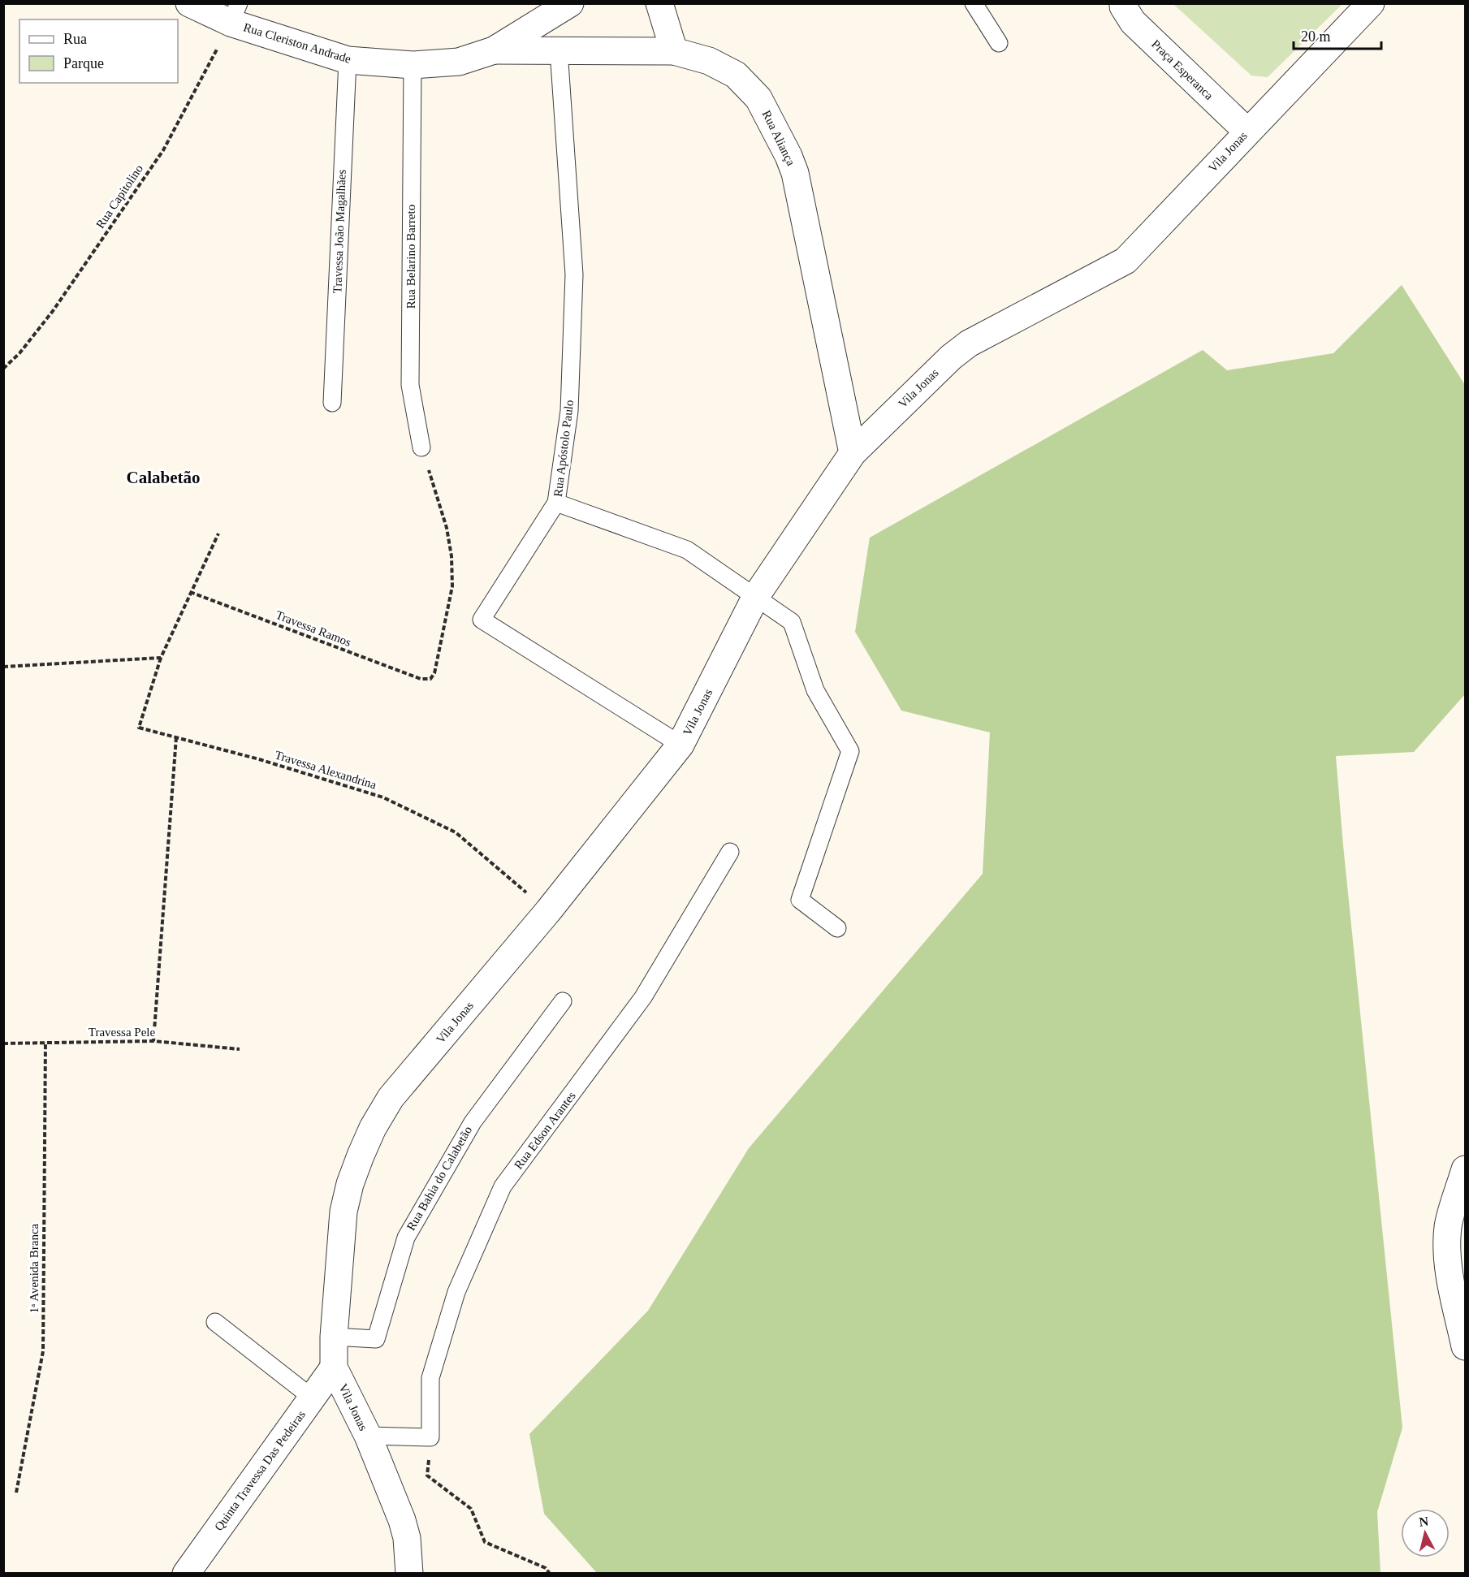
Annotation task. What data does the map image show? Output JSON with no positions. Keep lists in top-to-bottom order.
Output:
{
  "streets": {
    "street": [
      "Rua Cleriston Andrade",
      "Praça Esperanca",
      "Rua Aliança",
      "Vila Jonas",
      "Quinta Travessa Das Pedeiras"
    ],
    "lane": [
      "Travessa João Magalhães",
      "Rua Belarino Barreto",
      "Rua Apóstolo Paulo",
      "Rua Edson Arantes",
      "Rua Bahia do Calabetão"
    ],
    "path": [
      "Rua Capitolino",
      "Travessa Ramos",
      "Travessa Alexandrina",
      "Travessa Pele",
      "1ᵃ Avenida Branca"
    ]
  },
  "crossings": [
    ["Rua Cleriston Andrade", "Rua Aliança"],
    ["Rua Cleriston Andrade", "Rua Capitolino"],
    ["Rua Cleriston Andrade", "Travessa João Magalhães"],
    ["Rua Cleriston Andrade", "Rua Belarino Barreto"],
    ["Praça Esperanca", "Vila Jonas"],
    ["Rua Aliança", "Vila Jonas"],
    ["Rua Aliança", "Rua Apóstolo Paulo"],
    ["Vila Jonas", "Rua Apóstolo Paulo"],
    ["Vila Jonas", "Travessa Alexandrina"],
    ["Vila Jonas", "Rua Bahia do Calabetão"],
    ["Vila Jonas", "Quinta Travessa Das Pedeiras"],
    ["Rua Belarino Barreto", "Travessa Ramos"],
    ["Travessa Pele", "1ᵃ Avenida Branca"]
  ],
  "districts": ["Calabetão"],
  "legend": ["Rua", "Parque"],
  "scale_bar": "20 m",
  "north": "top"
}
